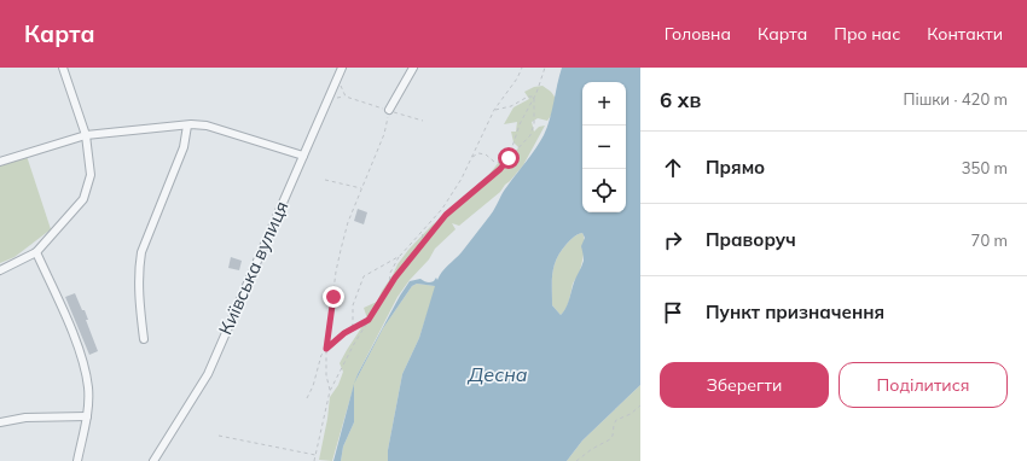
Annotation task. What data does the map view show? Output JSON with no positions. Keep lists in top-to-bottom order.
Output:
{
  "streets": {
    "street": ["Київська вулиця"]
  },
  "water": ["Десна"],
  "page": {
    "header": "Карта",
    "nav": [
      "Головна",
      "Карта",
      "Про нас",
      "Контакти"
    ],
    "heading": ["6 хв", "Пішки · 420 m"],
    "map_buttons": ["+", "−"],
    "list": [
      ["Прямо", "350 m"],
      ["Праворуч", "70 m"],
      "Пункт призначення"
    ],
    "buttons": ["Зберегти", "Поділитися"]
  }
}
